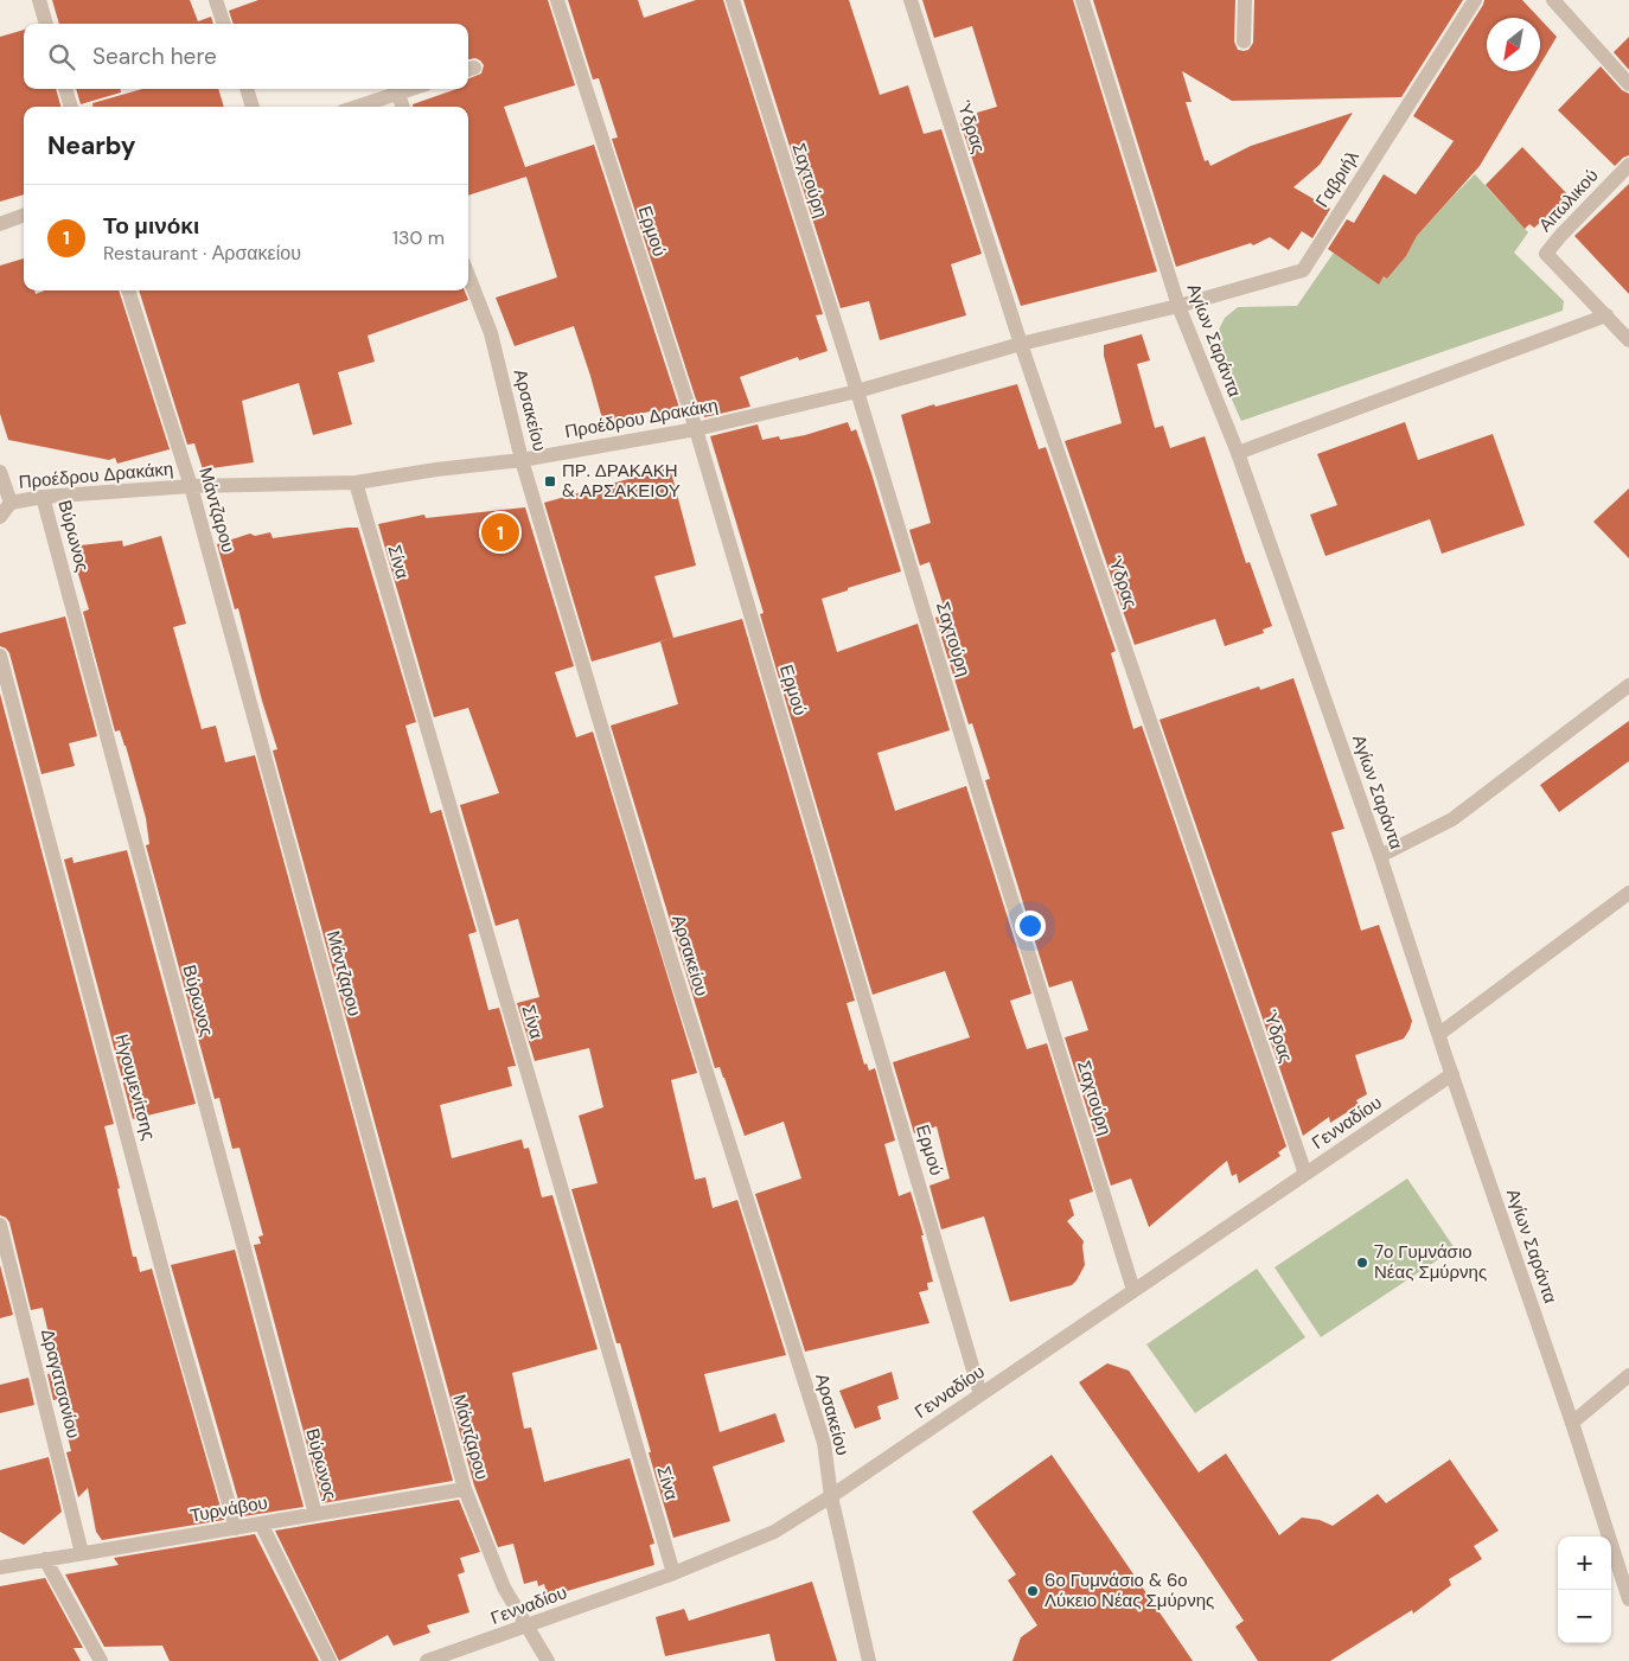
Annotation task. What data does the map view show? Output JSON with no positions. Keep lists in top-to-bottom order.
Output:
{
  "streets": {
    "street": [
      "Ύδρας",
      "Γαβριήλ",
      "Σαχτούρη",
      "Αιτωλικού",
      "Ερμού",
      "Αγίων Σαράντα",
      "Αρσακείου",
      "Προέδρου Δρακάκη",
      "Μάντζαρου",
      "Βύρωνος",
      "Σίνα",
      "Ηγουμενίτσης",
      "Γενναδίου",
      "Δραγατσανίου",
      "Τυρνάβου"
    ]
  },
  "crossings": [
    ["Ύδρας", "Προέδρου Δρακάκη"],
    ["Ύδρας", "Γενναδίου"],
    ["Γαβριήλ", "Αγίων Σαράντα"],
    ["Γαβριήλ", "Προέδρου Δρακάκη"],
    ["Σαχτούρη", "Προέδρου Δρακάκη"],
    ["Σαχτούρη", "Γενναδίου"],
    ["Ερμού", "Προέδρου Δρακάκη"],
    ["Ερμού", "Γενναδίου"],
    ["Αγίων Σαράντα", "Προέδρου Δρακάκη"],
    ["Αγίων Σαράντα", "Γενναδίου"],
    ["Αρσακείου", "Προέδρου Δρακάκη"],
    ["Αρσακείου", "Γενναδίου"],
    ["Προέδρου Δρακάκη", "Μάντζαρου"],
    ["Προέδρου Δρακάκη", "Βύρωνος"],
    ["Προέδρου Δρακάκη", "Σίνα"],
    ["Μάντζαρου", "Γενναδίου"],
    ["Μάντζαρου", "Τυρνάβου"],
    ["Βύρωνος", "Τυρνάβου"],
    ["Σίνα", "Γενναδίου"],
    ["Ηγουμενίτσης", "Τυρνάβου"],
    ["Δραγατσανίου", "Τυρνάβου"]
  ],
  "places": {
    "transit": ["ΠΡ. ΔΡΑΚΑΚΗ & ΑΡΣΑΚΕΙΟΥ"],
    "other": ["7ο Γυμνάσιο Νέας Σμύρνης", "6ο Γυμνάσιο & 6ο Λύκειο Νέας Σμύρνης"]
  },
  "north": "bottom left",
  "page": {
    "search": "Search here",
    "heading": "Nearby",
    "list": [
      {
        "mark": "1",
        "name": "Το μινόκι",
        "note": "Restaurant · Αρσακείου",
        "value": "130 m"
      }
    ],
    "pins": "1",
    "map_buttons": ["+", "−"]
  }
}
